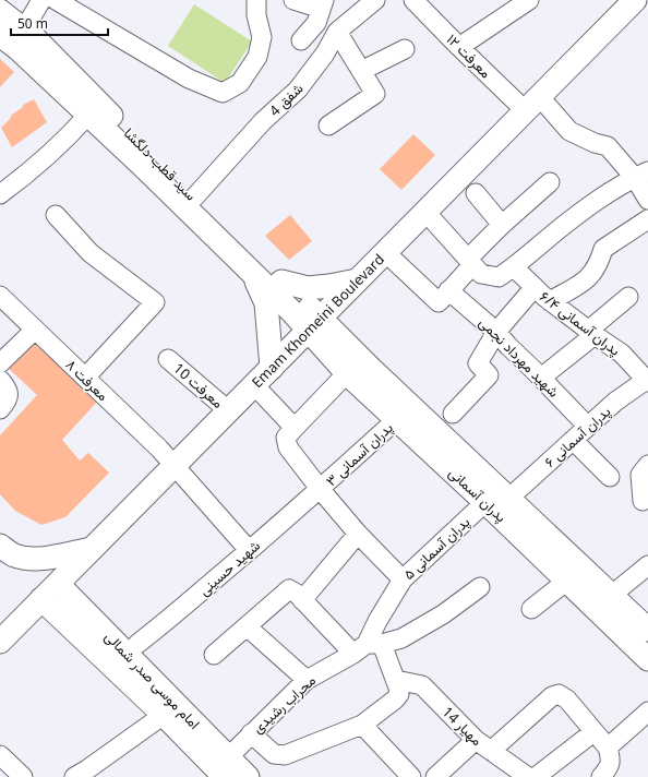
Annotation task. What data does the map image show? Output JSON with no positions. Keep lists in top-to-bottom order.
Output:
{
  "streets": {
    "main road": [
      "سید قطب-دلگشا",
      "Emam Khomeini Boulevard",
      "پدران آسمانی",
      "امام موسی صدر شمالی"
    ],
    "street": [
      "معرفت ۱۲",
      "شفق 4",
      "پدران آسمانی ۶/۴",
      "شهید مهرداد نجمی",
      "معرفت ۸",
      "معرفت 10",
      "پدران آسمانی ۶",
      "پدران آسمانی ۳",
      "پدران آسمانی ۵",
      "شهید حسینی",
      "محراب رشیدی",
      "مهیار 14"
    ]
  },
  "crossings": [
    ["معرفت ۱۲", "Emam Khomeini Boulevard"],
    ["شفق 4", "سید قطب-دلگشا"],
    ["سید قطب-دلگشا", "Emam Khomeini Boulevard"],
    ["سید قطب-دلگشا", "پدران آسمانی"],
    ["Emam Khomeini Boulevard", "شهید مهرداد نجمی"],
    ["Emam Khomeini Boulevard", "معرفت ۸"],
    ["Emam Khomeini Boulevard", "معرفت 10"],
    ["Emam Khomeini Boulevard", "پدران آسمانی"],
    ["Emam Khomeini Boulevard", "امام موسی صدر شمالی"],
    ["پدران آسمانی ۶/۴", "پدران آسمانی ۶"],
    ["شهید مهرداد نجمی", "پدران آسمانی ۶"],
    ["معرفت ۸", "شهید حسینی"],
    ["پدران آسمانی ۶", "پدران آسمانی"],
    ["پدران آسمانی ۳", "پدران آسمانی"],
    ["پدران آسمانی ۳", "شهید حسینی"],
    ["پدران آسمانی", "پدران آسمانی ۵"],
    ["پدران آسمانی ۵", "محراب رشیدی"],
    ["امام موسی صدر شمالی", "محراب رشیدی"]
  ],
  "scale_bar": "50 m"
}
